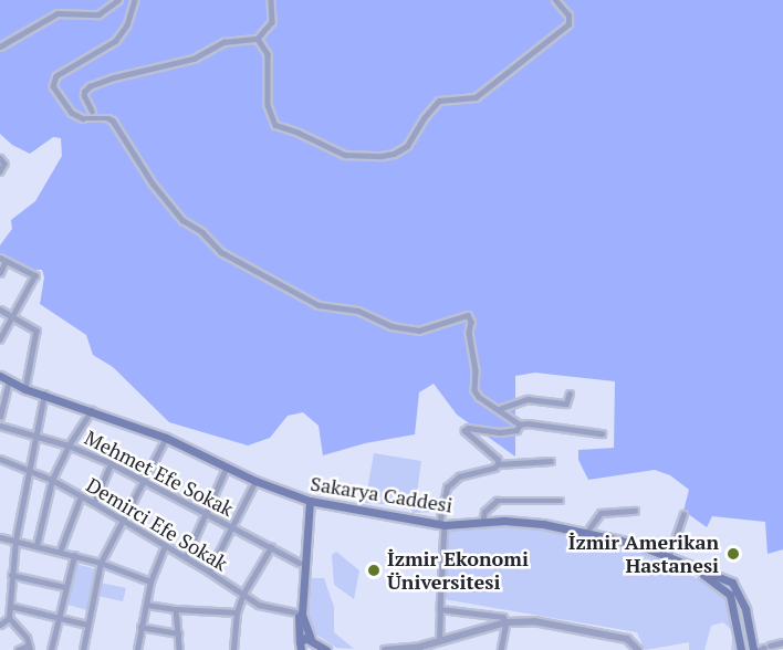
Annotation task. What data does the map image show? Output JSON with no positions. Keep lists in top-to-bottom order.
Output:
{
  "streets": {
    "main road": ["Sakarya Caddesi"],
    "street": ["Mehmet Efe Sokak", "Demirci Efe Sokak"]
  },
  "places": ["İzmir Amerikan Hastanesi", "İzmir Ekonomi Üniversitesi"]
}
